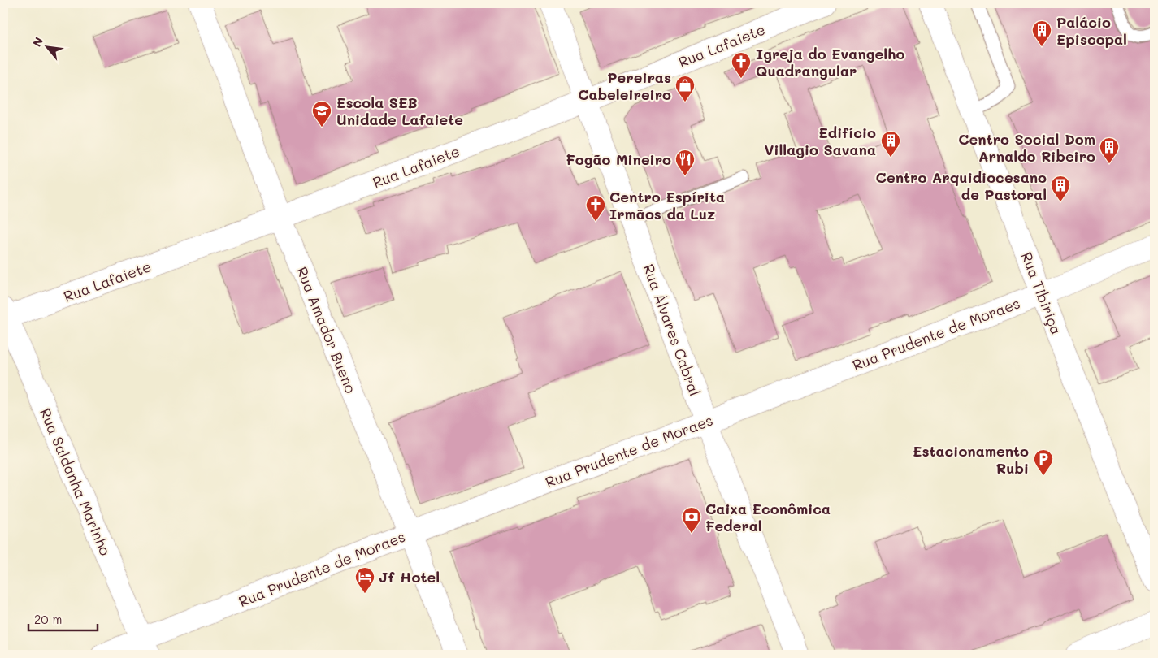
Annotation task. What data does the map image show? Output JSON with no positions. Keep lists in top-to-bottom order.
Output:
{
  "streets": {
    "street": [
      "Rua Lafaiete",
      "Rua Tibiriça",
      "Rua Amador Bueno",
      "Rua Álvares Cabral",
      "Rua Prudente de Moraes",
      "Rua Saldanha Marinho"
    ]
  },
  "crossings": [
    ["Rua Lafaiete", "Rua Amador Bueno"],
    ["Rua Lafaiete", "Rua Álvares Cabral"],
    ["Rua Lafaiete", "Rua Saldanha Marinho"],
    ["Rua Tibiriça", "Rua Prudente de Moraes"],
    ["Rua Amador Bueno", "Rua Prudente de Moraes"],
    ["Rua Álvares Cabral", "Rua Prudente de Moraes"],
    ["Rua Prudente de Moraes", "Rua Saldanha Marinho"]
  ],
  "places": {
    "building": [
      "Palácio Episcopal",
      "Edifício Villagio Savana",
      "Centro Social Dom Arnaldo Ribeiro",
      "Centro Arquidiocesano de Pastoral"
    ],
    "church": ["Igreja do Evangelho Quadrangular", "Centro Espírita Irmãos da Luz"],
    "shop": ["Pereiras Cabeleireiro"],
    "school or university": ["Escola SEB Unidade Lafaiete"],
    "restaurant": ["Fogão Mineiro"],
    "parking": ["Estacionamento Rubi"],
    "bank": ["Caixa Econômica Federal"],
    "hotel": ["Jf Hotel"]
  },
  "scale_bar": "20 m",
  "north": "top left"
}
